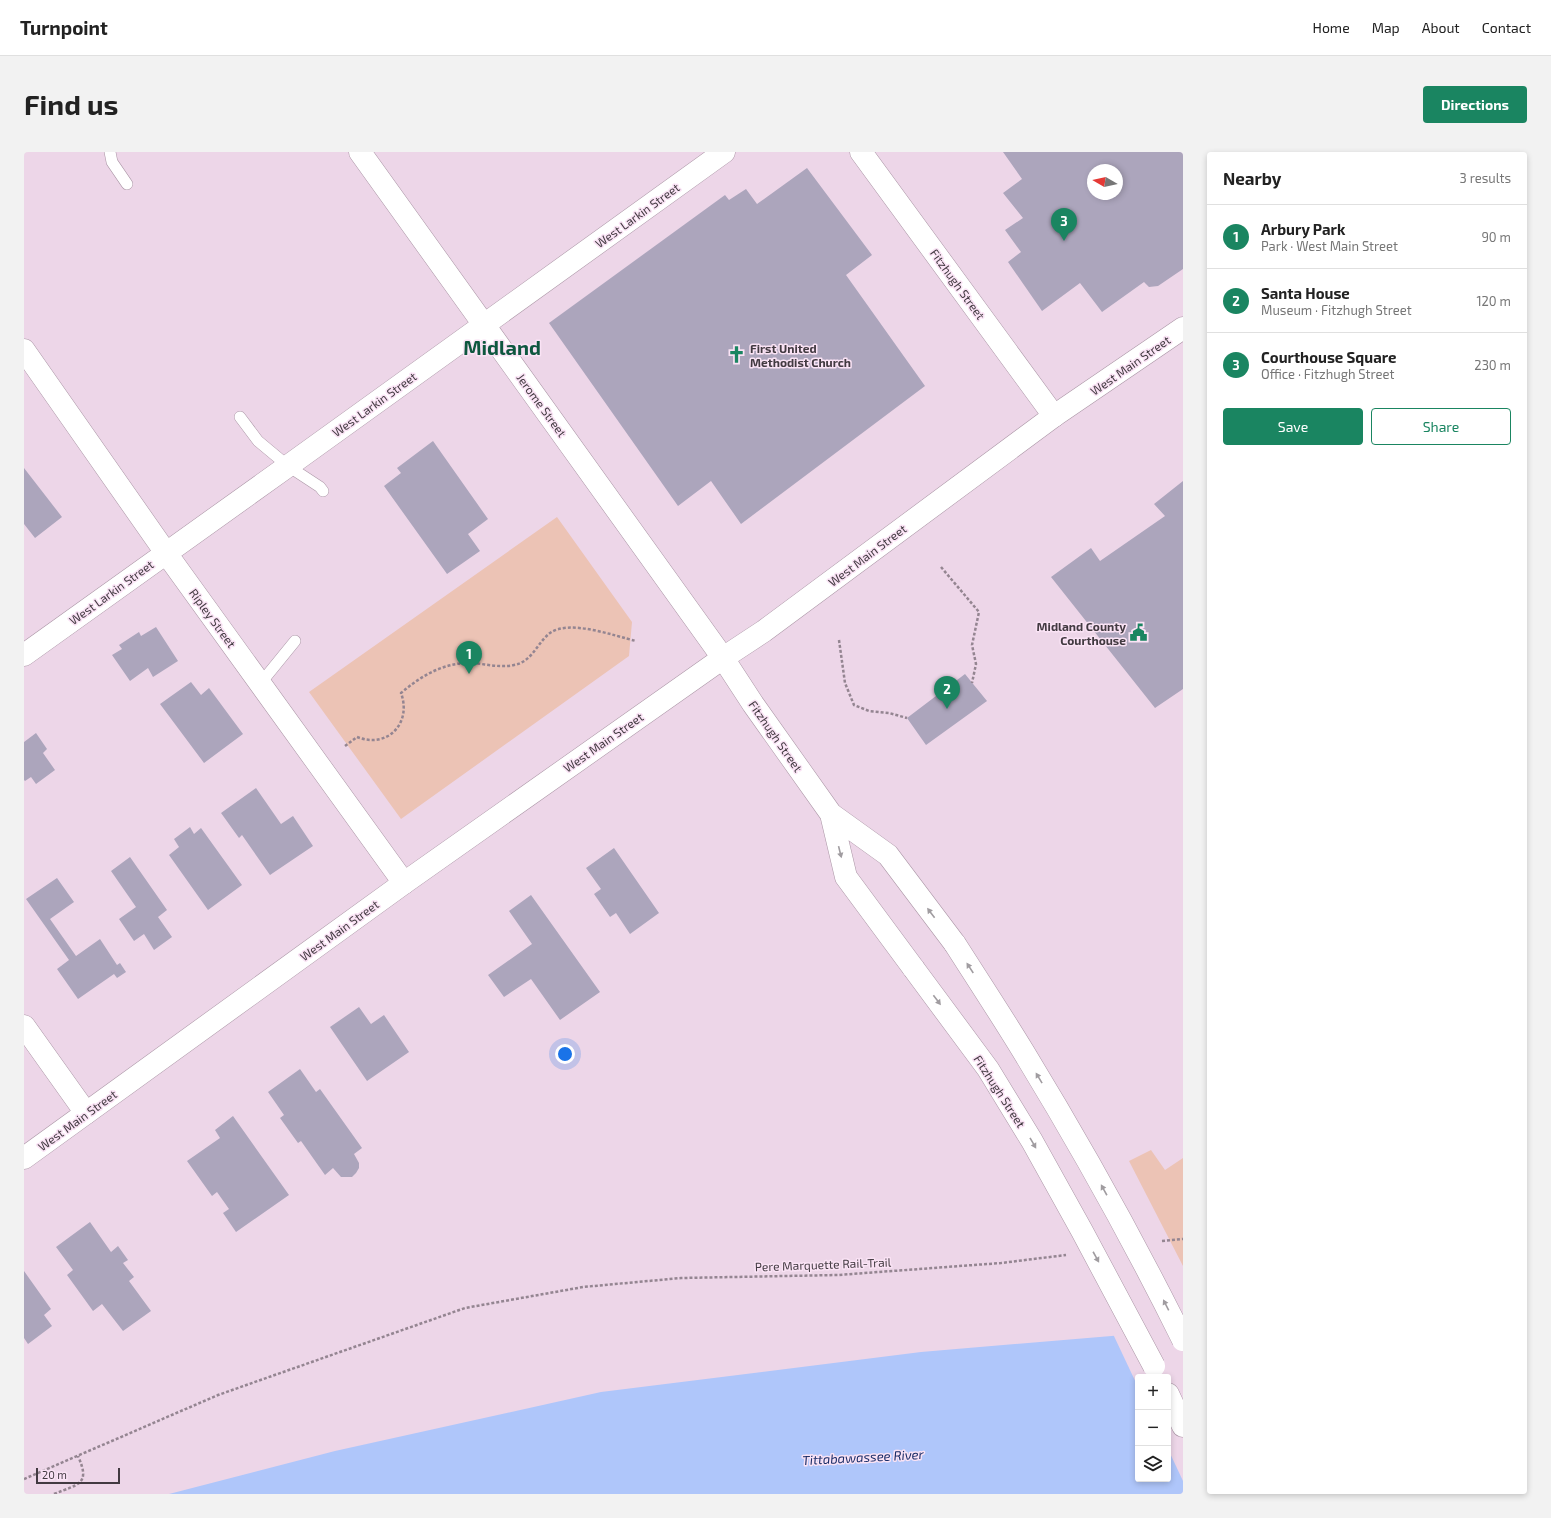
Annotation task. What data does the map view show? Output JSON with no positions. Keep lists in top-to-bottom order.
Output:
{
  "streets": {
    "main road": [
      "West Larkin Street",
      "Fitzhugh Street",
      "West Main Street",
      "Jerome Street",
      "Ripley Street"
    ],
    "path": ["Pere Marquette Rail-Trail"]
  },
  "crossings": [
    ["West Larkin Street", "Jerome Street"],
    ["West Larkin Street", "Ripley Street"],
    ["Fitzhugh Street", "West Main Street"],
    ["Fitzhugh Street", "Jerome Street"],
    ["West Main Street", "Jerome Street"],
    ["West Main Street", "Ripley Street"]
  ],
  "districts": ["Midland"],
  "water": ["Tittabawassee River"],
  "places": {
    "church": ["First United Methodist Church"],
    "public building": ["Midland County Courthouse"]
  },
  "scale_bar": "20 m",
  "north": "left",
  "page": {
    "header": "Turnpoint",
    "nav": [
      "Home",
      "Map",
      "About",
      "Contact"
    ],
    "buttons": [
      "Directions",
      ["Save", "Share"]
    ],
    "title": "Find us",
    "heading": ["Nearby", "3 results"],
    "list": [
      {
        "mark": "1",
        "name": "Arbury Park",
        "note": "Park · West Main Street",
        "value": "90 m"
      },
      {
        "mark": "2",
        "name": "Santa House",
        "note": "Museum · Fitzhugh Street",
        "value": "120 m"
      },
      {
        "mark": "3",
        "name": "Courthouse Square",
        "note": "Office · Fitzhugh Street",
        "value": "230 m"
      }
    ],
    "pins": ["3", "1", "2"],
    "map_buttons": ["+", "−"],
    "scale": "20 m"
  }
}
